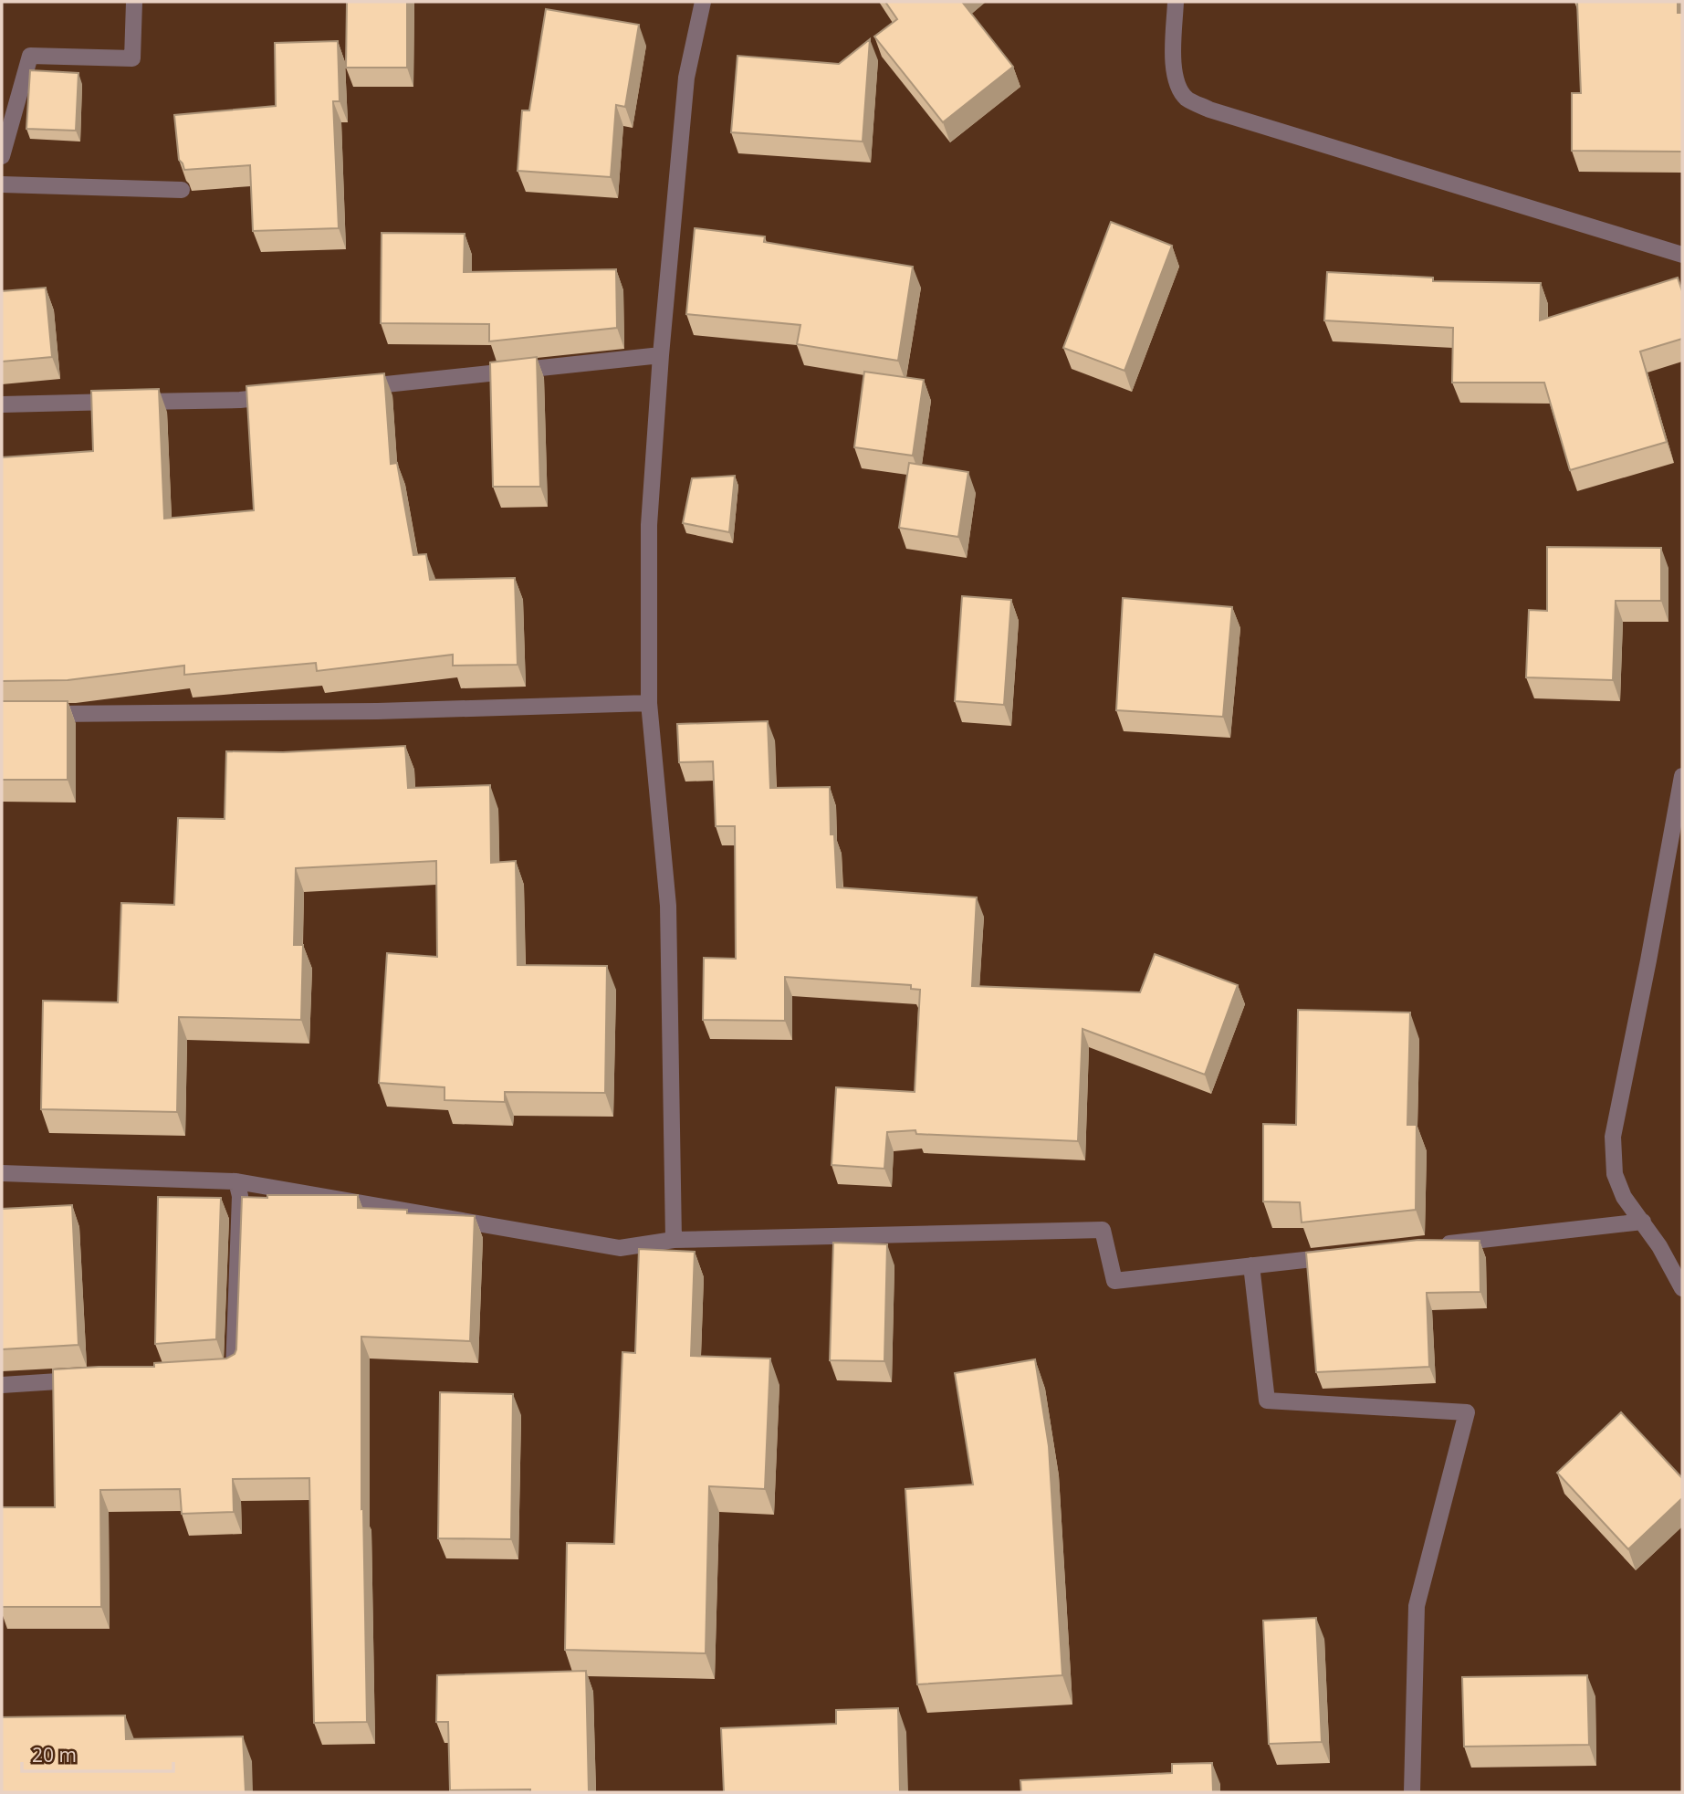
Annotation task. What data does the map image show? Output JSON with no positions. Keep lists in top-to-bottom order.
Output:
{
  "scale_bar": "20 m"
}
